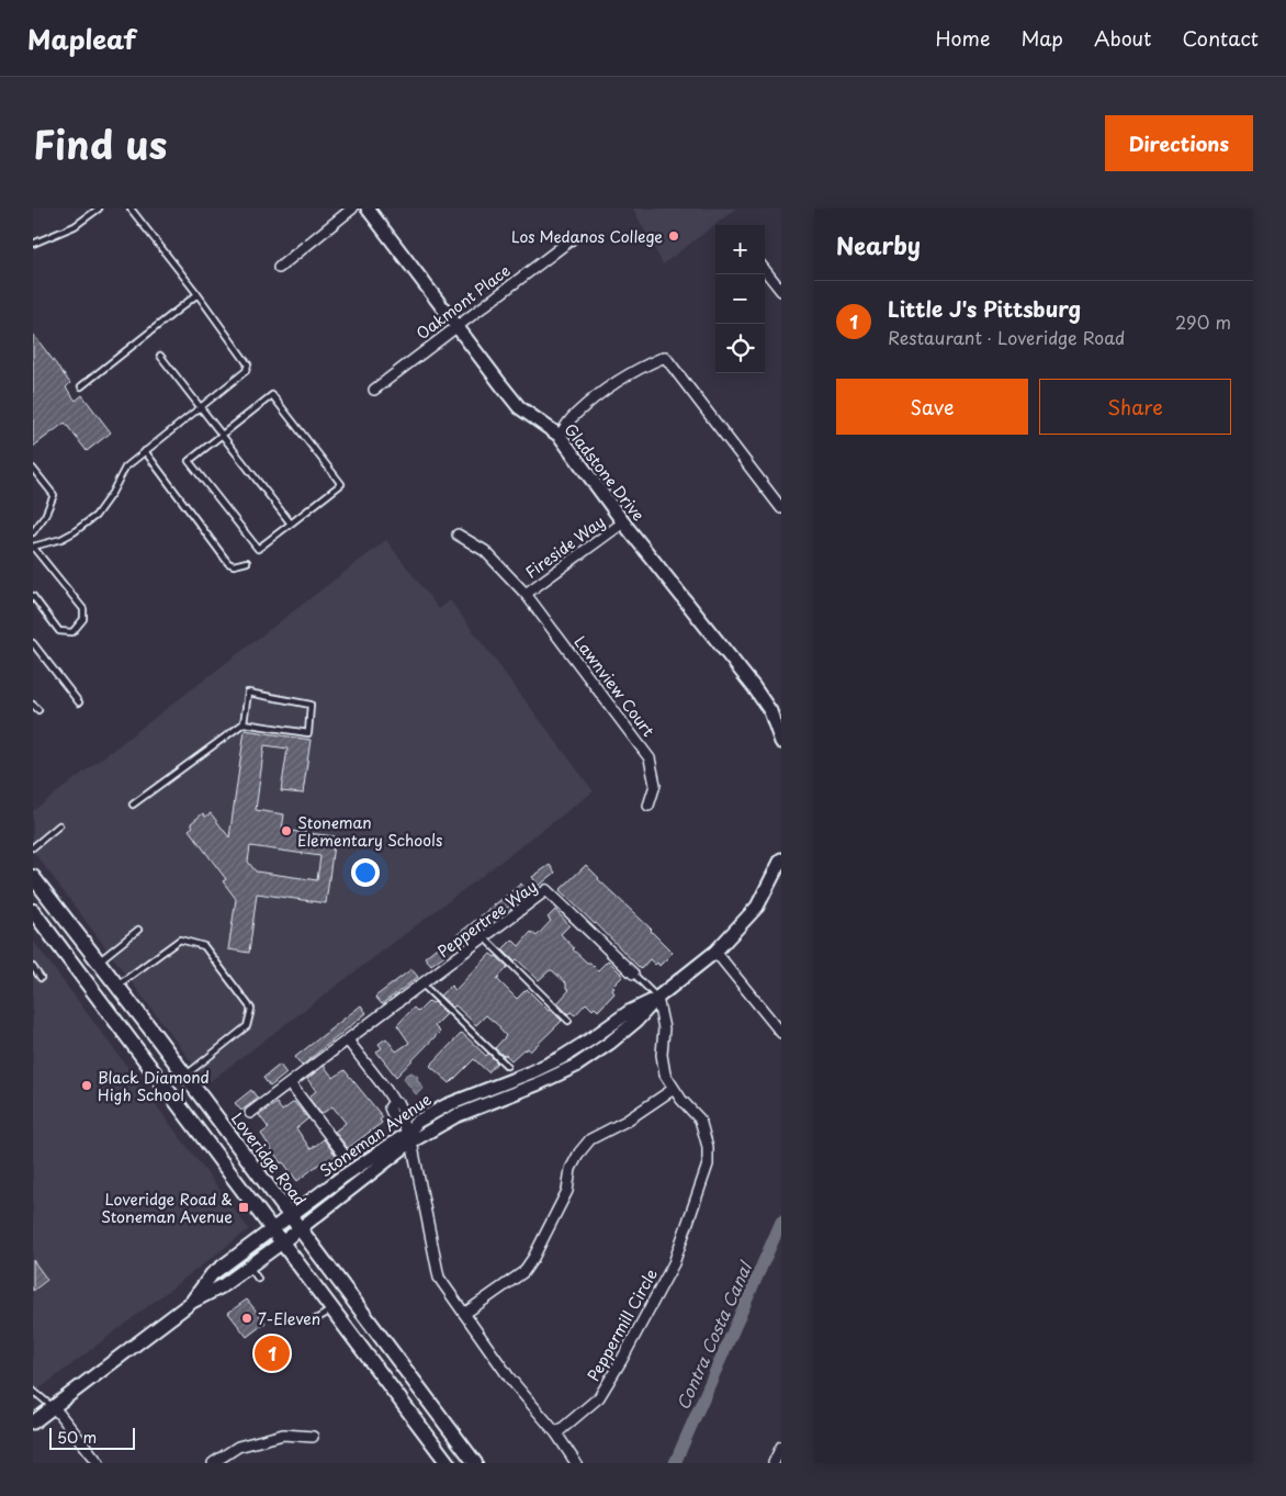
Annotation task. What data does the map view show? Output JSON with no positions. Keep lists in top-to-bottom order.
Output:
{
  "streets": {
    "main road": ["Loveridge Road"],
    "street": [
      "Oakmont Place",
      "Gladstone Drive",
      "Fireside Way",
      "Lawnview Court",
      "Peppertree Way",
      "Stoneman Avenue",
      "Peppermill Circle"
    ]
  },
  "crossings": [
    ["Oakmont Place", "Gladstone Drive"],
    ["Gladstone Drive", "Fireside Way"],
    ["Fireside Way", "Lawnview Court"],
    ["Peppertree Way", "Stoneman Avenue"],
    ["Peppertree Way", "Peppermill Circle"],
    ["Stoneman Avenue", "Loveridge Road"],
    ["Stoneman Avenue", "Peppermill Circle"]
  ],
  "water": ["Contra Costa Canal"],
  "places": {
    "other": [
      "Los Medanos College",
      "Stoneman Elementary Schools",
      "Black Diamond High School",
      "7-Eleven"
    ],
    "transit": ["Loveridge Road & Stoneman Avenue"]
  },
  "scale_bar": "50 m",
  "page": {
    "header": "Mapleaf",
    "nav": [
      "Home",
      "Map",
      "About",
      "Contact"
    ],
    "title": "Find us",
    "buttons": [
      "Directions",
      ["Save", "Share"]
    ],
    "heading": "Nearby",
    "map_buttons": ["+", "−"],
    "list": [
      {
        "mark": "1",
        "name": "Little J's Pittsburg",
        "note": "Restaurant · Loveridge Road",
        "value": "290 m"
      }
    ],
    "pins": "1",
    "scale": "50 m"
  }
}
